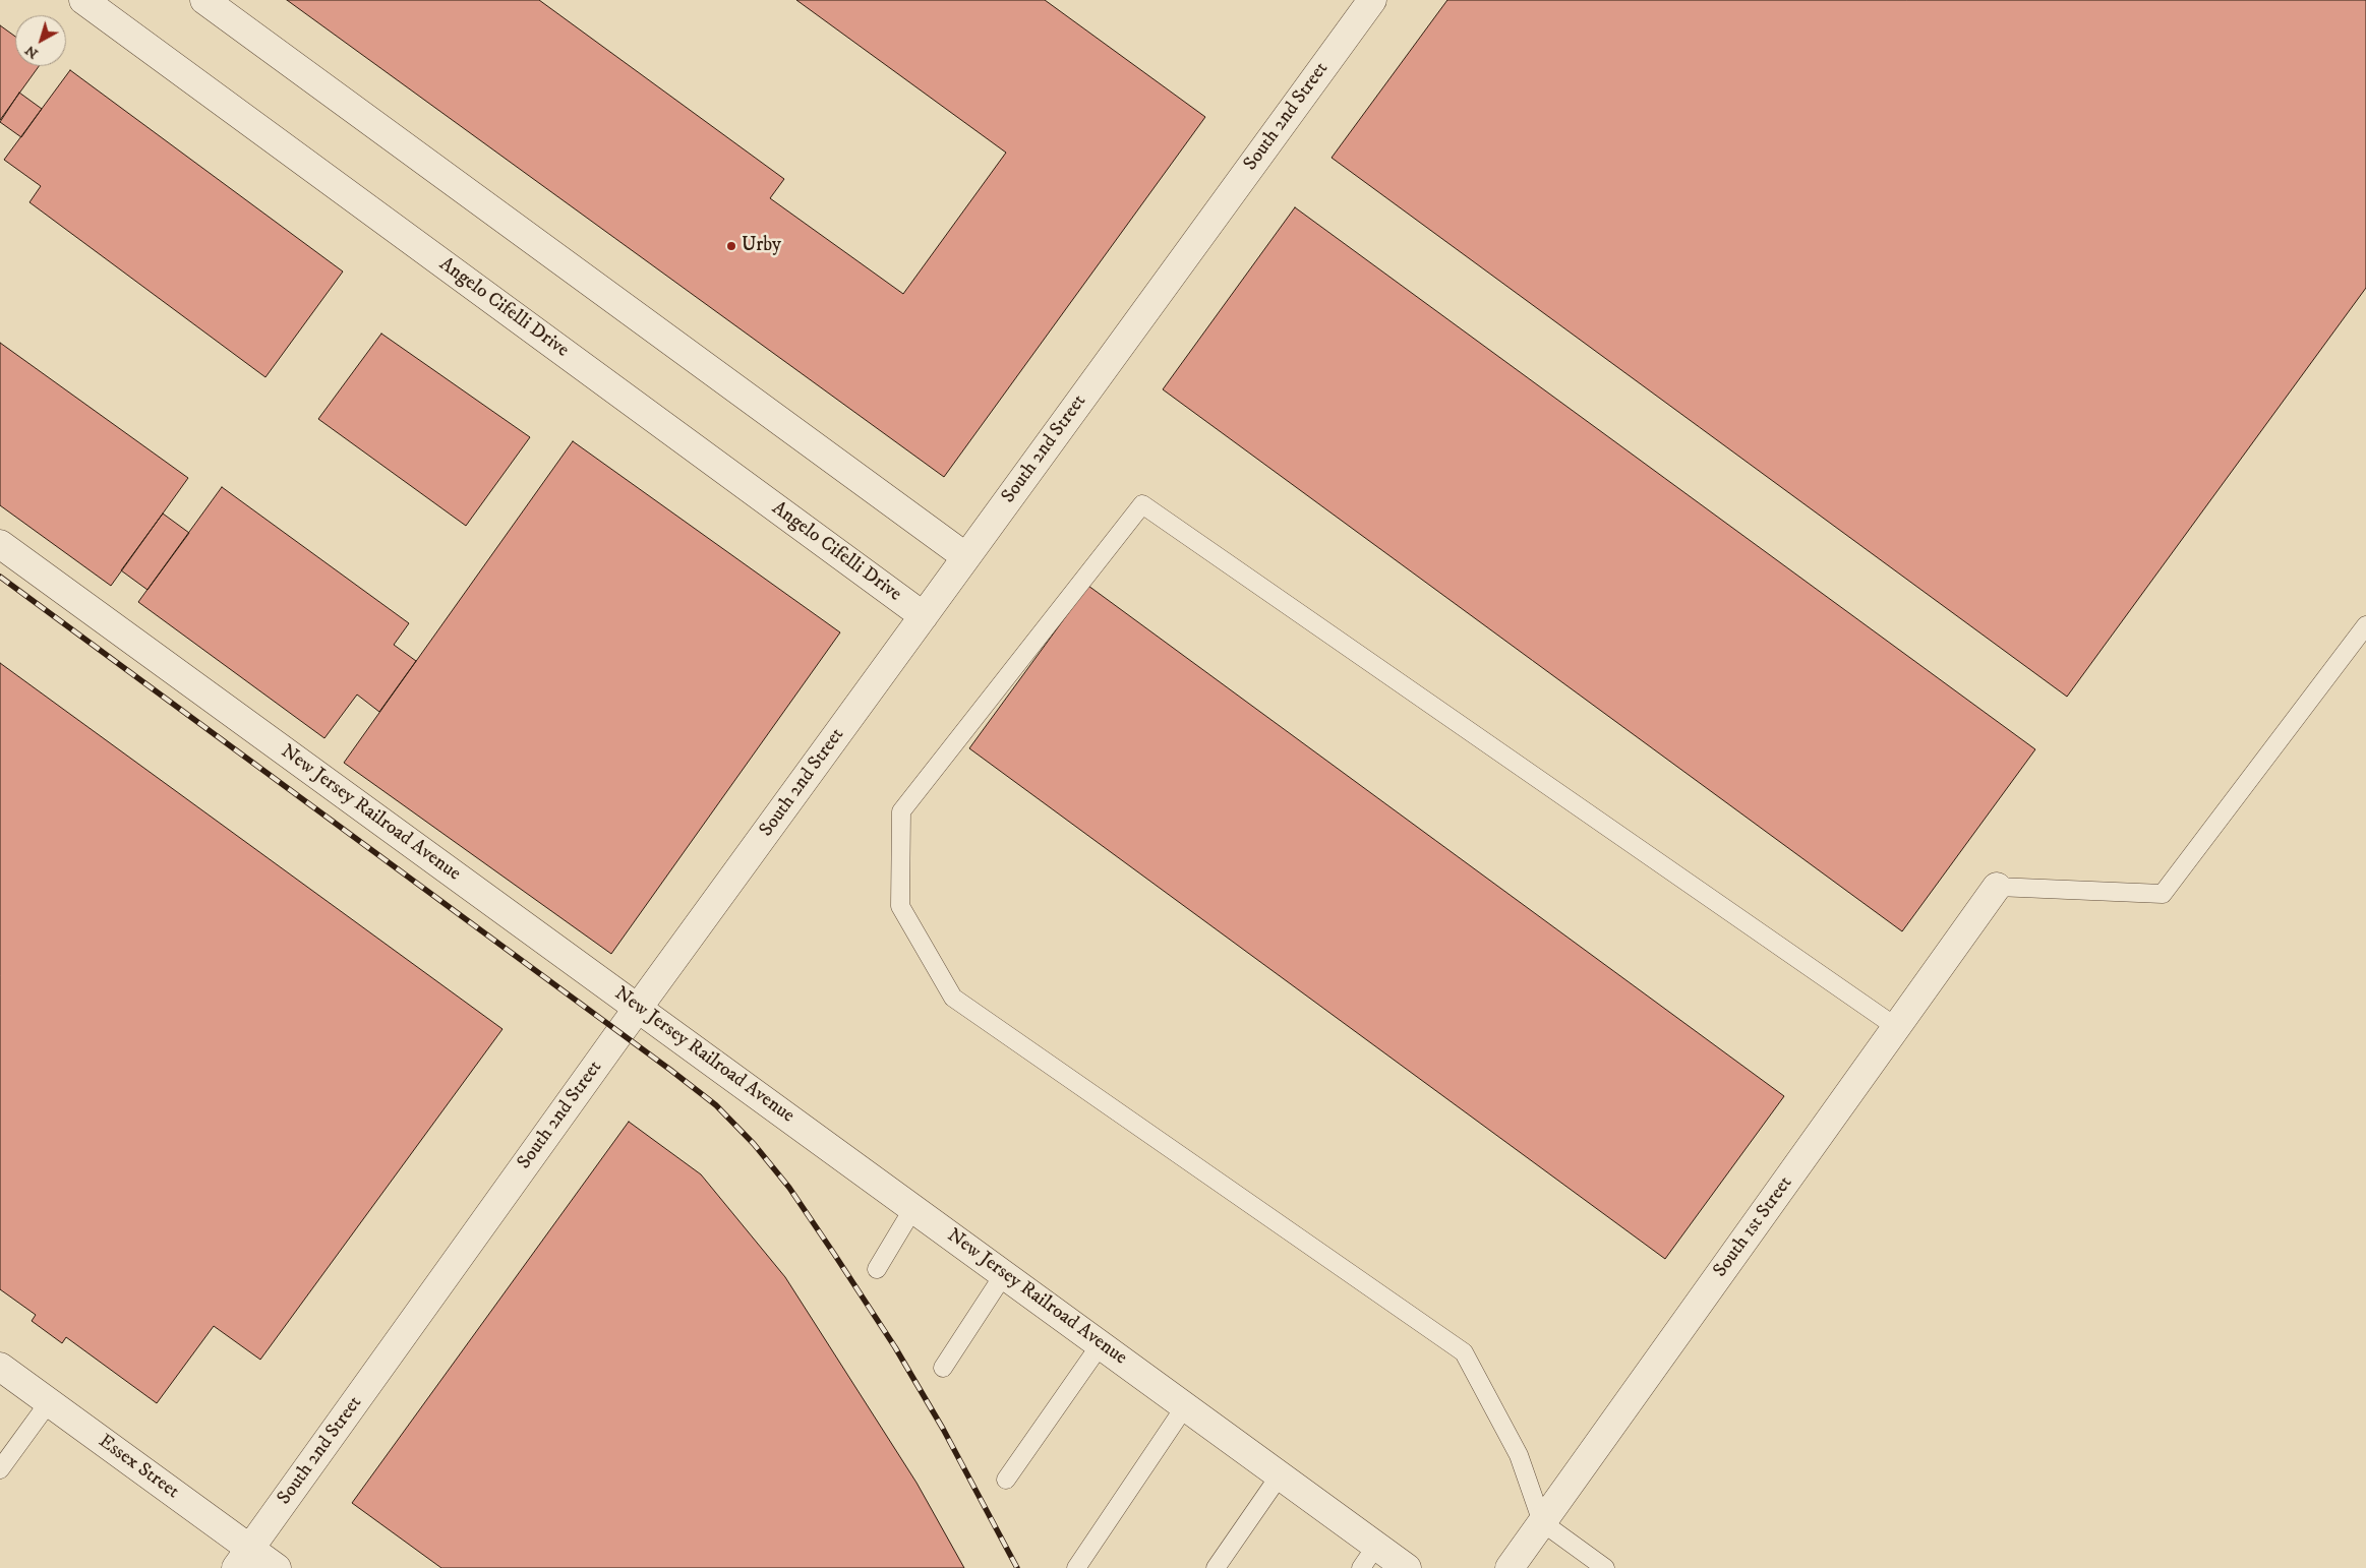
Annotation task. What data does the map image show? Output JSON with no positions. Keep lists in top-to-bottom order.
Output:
{
  "streets": {
    "street": [
      "South 2nd Street",
      "Angelo Cifelli Drive",
      "New Jersey Railroad Avenue",
      "South 1st Street",
      "Essex Street"
    ]
  },
  "crossings": [
    ["South 2nd Street", "Angelo Cifelli Drive"],
    ["South 2nd Street", "New Jersey Railroad Avenue"],
    ["South 2nd Street", "Essex Street"]
  ],
  "places": ["Urby"],
  "north": "bottom left"
}
